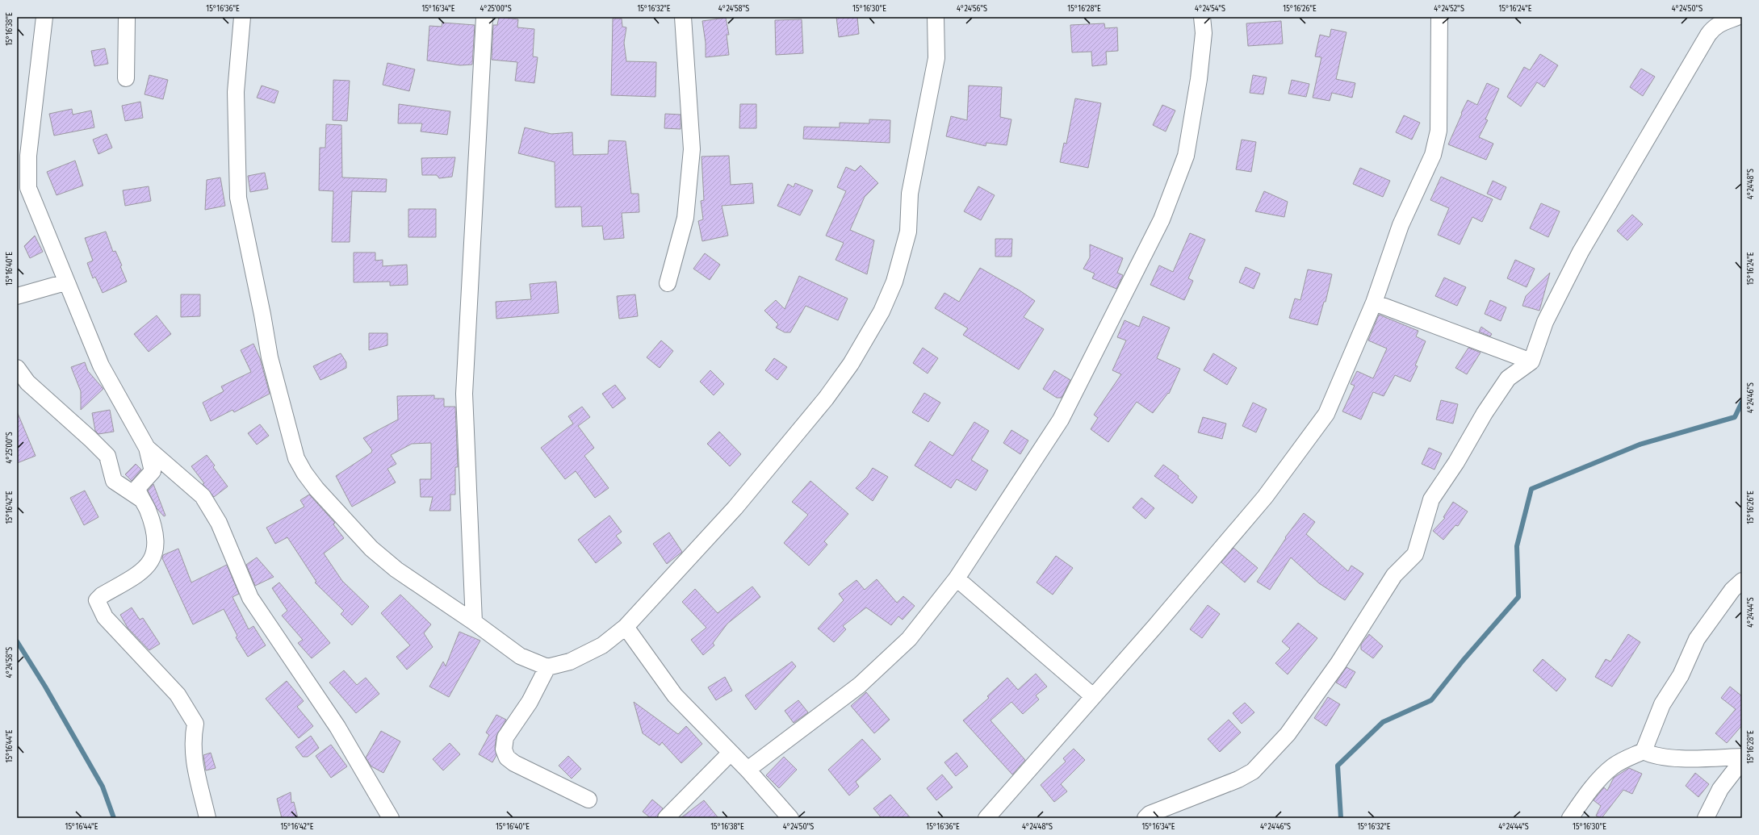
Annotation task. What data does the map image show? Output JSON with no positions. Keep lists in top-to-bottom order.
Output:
{
  "coordinates": [
    "15°16'36\"E",
    "15°16'34\"E",
    "4°25'00\"S",
    "15°16'32\"E",
    "4°24'58\"S",
    "15°16'30\"E",
    "4°24'56\"S",
    "15°16'28\"E",
    "4°24'54\"S",
    "15°16'26\"E",
    "4°24'52\"S",
    "15°16'24\"E",
    "4°24'50\"S",
    "15°16'38\"E",
    "4°24'48\"S",
    "15°16'40\"E",
    "4°24'46\"S",
    "15°16'42\"E",
    "4°24'44\"S",
    "15°16'44\"E"
  ]
}
